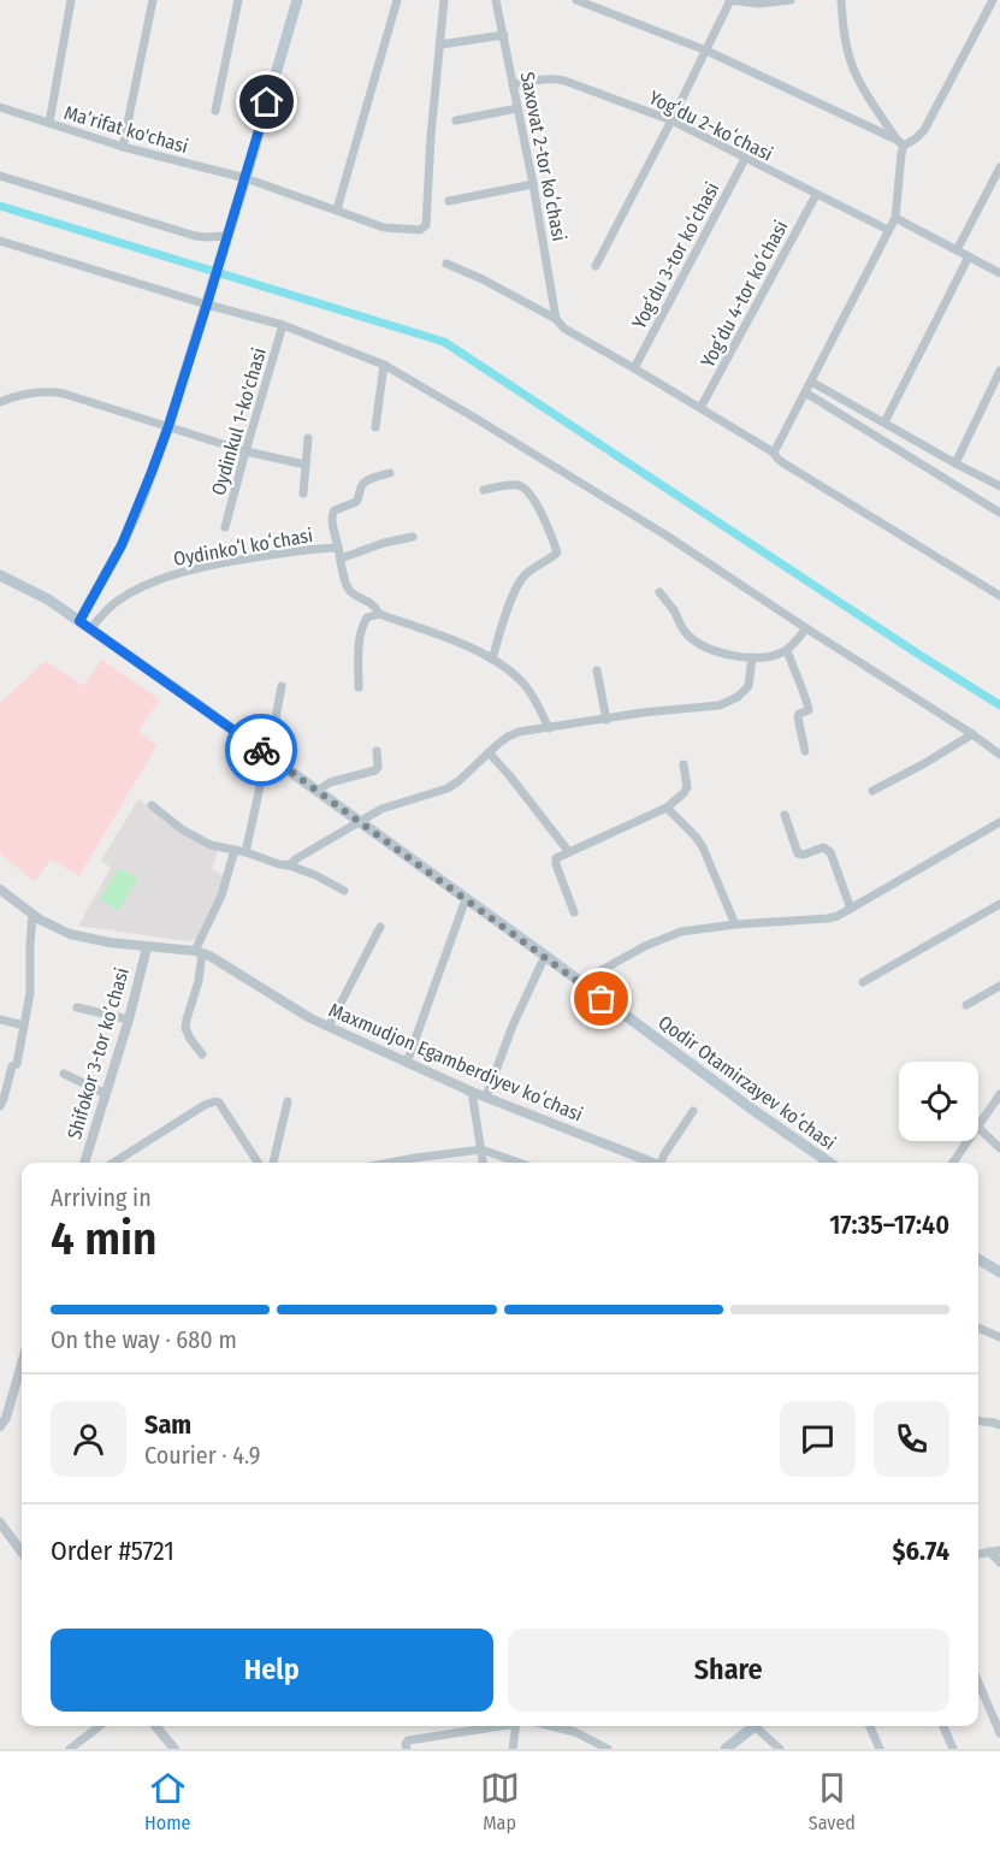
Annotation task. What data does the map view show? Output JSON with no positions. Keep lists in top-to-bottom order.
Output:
{
  "streets": {
    "main road": ["Qodir Otamirzayev koʻchasi"],
    "street": [
      "Yogʻdu 2-koʻchasi",
      "Maʼrifat ko'chasi",
      "Saxovat 2-tor koʻchasi",
      "Yogʻdu 3-tor koʻchasi",
      "Yogʻdu 4-tor koʻchasi",
      "Oydinkul 1-ko'chasi",
      "Oydinkoʻl koʻchasi",
      "Shifokor 3-tor koʼchasi",
      "Maxmudjon Egamberdiyev koʻchasi"
    ]
  },
  "crossings": [
    ["Yogʻdu 2-koʻchasi", "Saxovat 2-tor koʻchasi"],
    ["Yogʻdu 2-koʻchasi", "Yogʻdu 3-tor koʻchasi"],
    ["Yogʻdu 2-koʻchasi", "Yogʻdu 4-tor koʻchasi"],
    ["Oydinkoʻl koʻchasi", "Qodir Otamirzayev koʻchasi"],
    ["Shifokor 3-tor koʼchasi", "Maxmudjon Egamberdiyev koʻchasi"]
  ],
  "page": {
    "heading": ["4 min", "Arriving in", "17:35–17:40"],
    "panel": [
      "Sam",
      "Courier · 4.9",
      "Order #5721",
      "$6.74"
    ],
    "bar": "On the way · 680 m",
    "buttons": ["Help", "Share"],
    "tabs": ["Home", "Map", "Saved"]
  }
}
